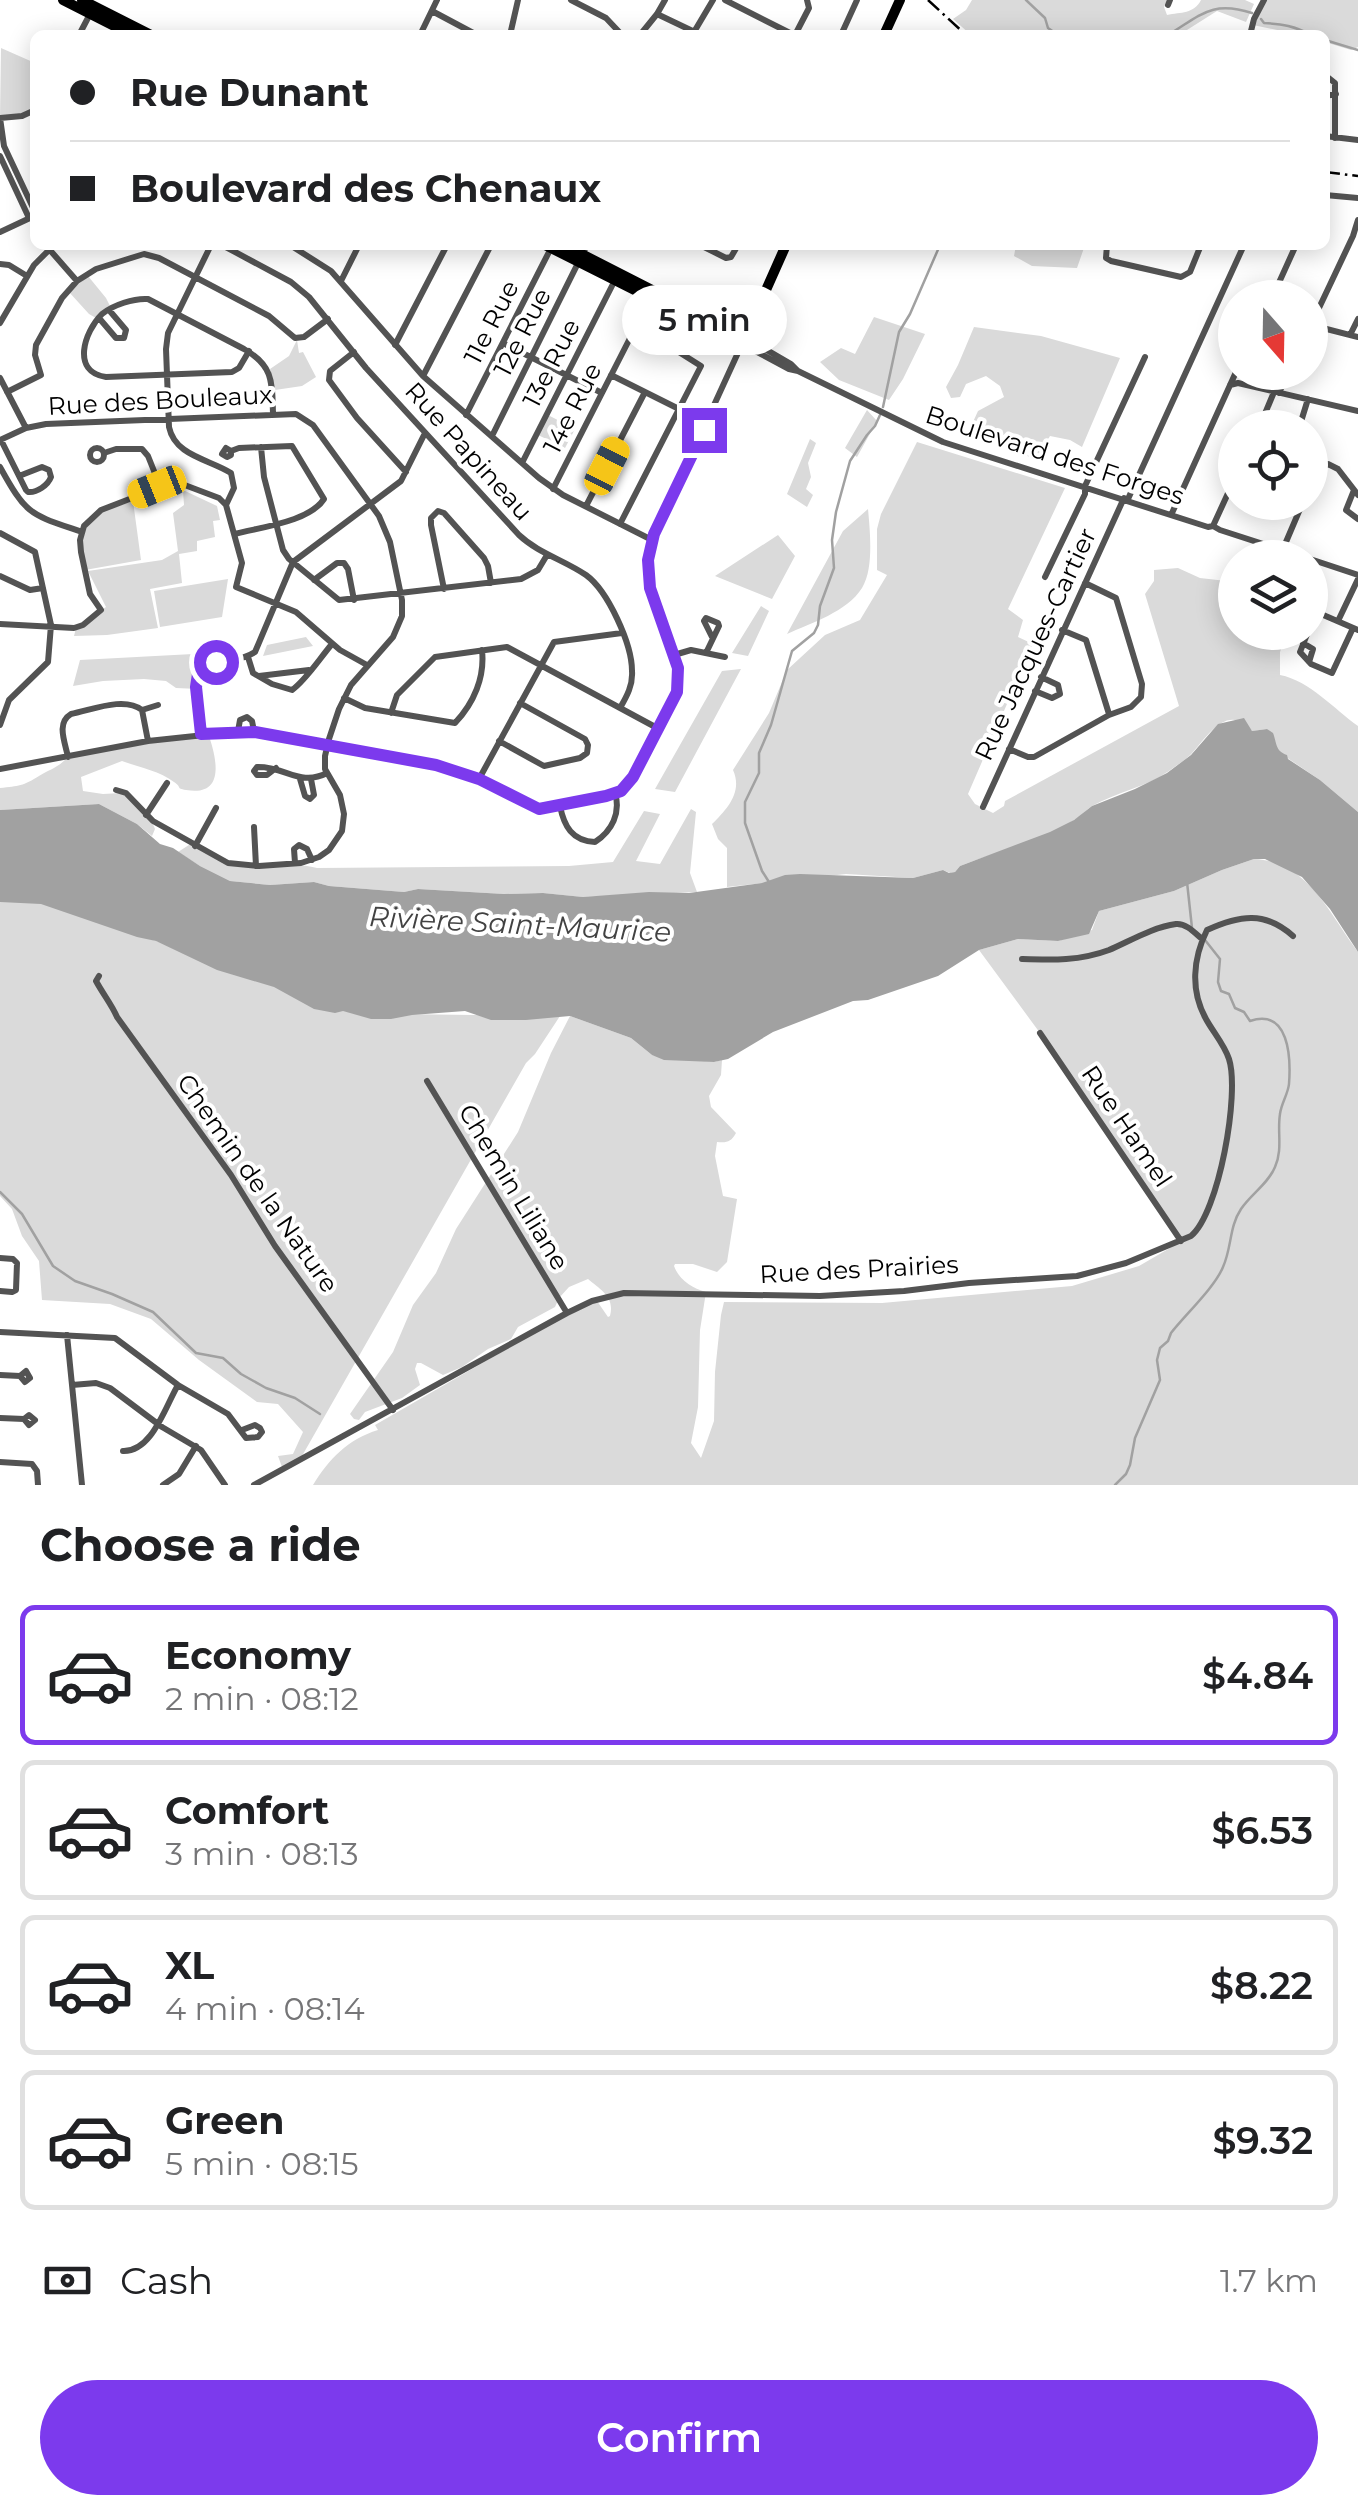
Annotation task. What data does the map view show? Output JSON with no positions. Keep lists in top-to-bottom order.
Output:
{
  "streets": {
    "main road": ["Boulevard des Forges"],
    "street": [
      "11e Rue",
      "12e Rue",
      "13e Rue",
      "Rue des Bouleaux",
      "14e Rue",
      "Rue Papineau",
      "Rue Jacques-Cartier",
      "Rue Hamel",
      "Chemin de la Nature",
      "Chemin Liliane",
      "Rue des Prairies"
    ]
  },
  "crossings": [
    ["12e Rue", "Boulevard des Forges"],
    ["13e Rue", "Boulevard des Forges"],
    ["14e Rue", "Boulevard des Forges"],
    ["Boulevard des Forges", "Rue Jacques-Cartier"],
    ["Rue Hamel", "Rue des Prairies"],
    ["Chemin de la Nature", "Rue des Prairies"],
    ["Chemin Liliane", "Rue des Prairies"]
  ],
  "water": ["Rivière Saint-Maurice"],
  "north": "bottom",
  "page": {
    "banner": ["Rue Dunant", "Boulevard des Chenaux"],
    "bubble": "5 min",
    "heading": "Choose a ride",
    "list": [
      {
        "name": "Economy",
        "note": "2 min · 08:12",
        "value": "$4.84"
      },
      {
        "name": "Comfort",
        "note": "3 min · 08:13",
        "value": "$6.53"
      },
      {
        "name": "XL",
        "note": "4 min · 08:14",
        "value": "$8.22"
      },
      {
        "name": "Green",
        "note": "5 min · 08:15",
        "value": "$9.32"
      }
    ],
    "pay": ["Cash", "1.7 km"],
    "buttons": "Confirm"
  }
}
